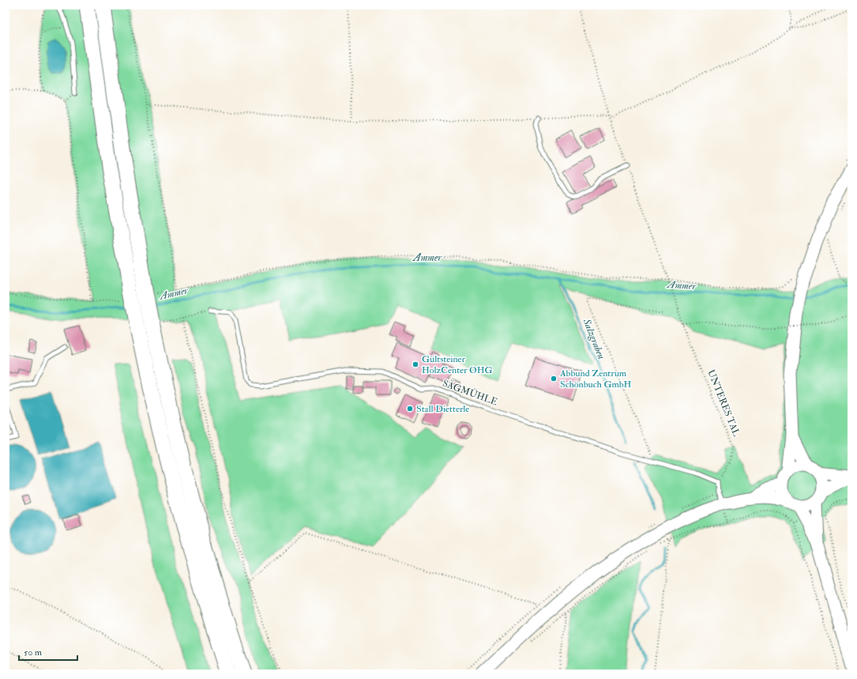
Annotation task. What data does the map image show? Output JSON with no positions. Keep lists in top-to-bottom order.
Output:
{
  "streets": {
    "lane": ["SÄGMÜHLE"],
    "path": ["UNTERES TAL"]
  },
  "crossings": [
    ["SÄGMÜHLE", "UNTERES TAL"]
  ],
  "water": ["Ammer", "Salzgraben"],
  "places": ["Gültsteiner HolzCenter OHG", "Abbund Zentrum Schönbuch GmbH", "Stall Dietterle"],
  "scale_bar": "50 m"
}
